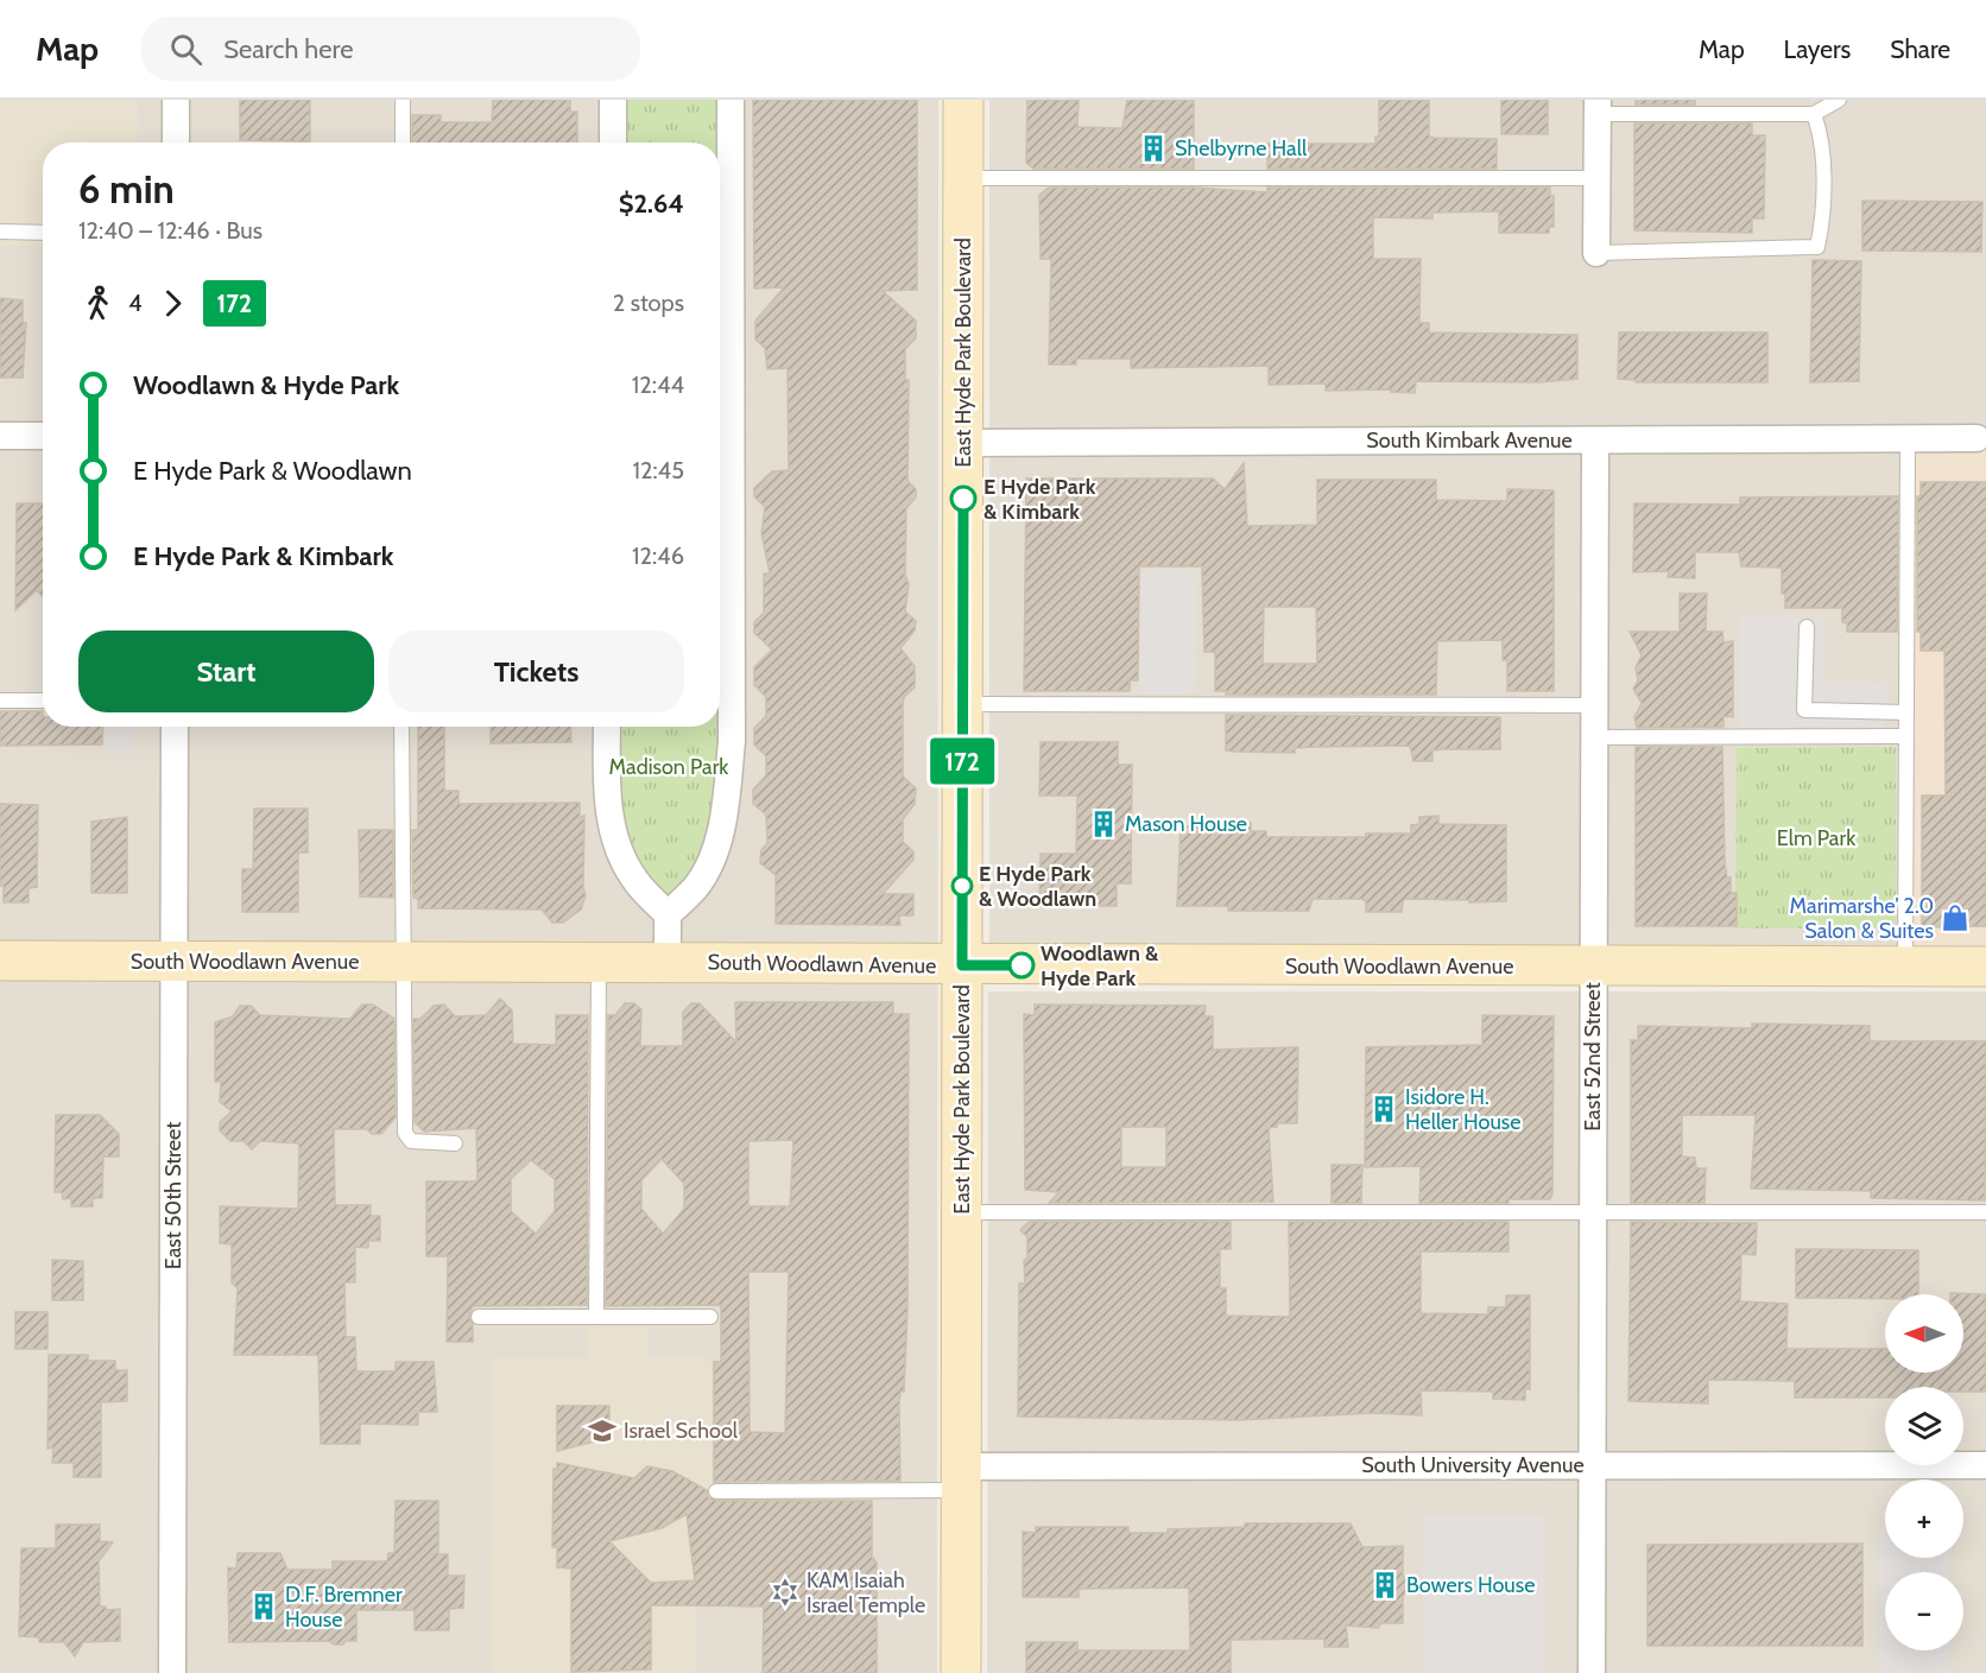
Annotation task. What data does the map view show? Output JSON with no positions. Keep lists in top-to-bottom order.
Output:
{
  "streets": {
    "street": [
      "East Hyde Park Boulevard",
      "South Kimbark Avenue",
      "South Woodlawn Avenue",
      "East 52nd Street",
      "East 50th Street",
      "South University Avenue"
    ]
  },
  "crossings": [
    ["East Hyde Park Boulevard", "South Kimbark Avenue"],
    ["East Hyde Park Boulevard", "South Woodlawn Avenue"],
    ["East Hyde Park Boulevard", "South University Avenue"],
    ["South Kimbark Avenue", "East 52nd Street"],
    ["South Woodlawn Avenue", "East 52nd Street"],
    ["South Woodlawn Avenue", "East 50th Street"],
    ["East 52nd Street", "South University Avenue"]
  ],
  "parks": ["Madison Park", "Elm Park"],
  "places": {
    "building": [
      "Shelbyrne Hall",
      "Mason House",
      "Isidore H. Heller House",
      "Bowers House",
      "D.F. Bremner House"
    ],
    "other": ["E Hyde Park & Kimbark", "E Hyde Park & Woodlawn", "Woodlawn & Hyde Park"],
    "shop": ["Marimarshe' 2.0 Salon & Suites"],
    "school or university": ["Israel School"],
    "synagogue": ["KAM Isaiah Israel Temple"]
  },
  "lines": ["bus line 172"],
  "north": "left",
  "page": {
    "header": "Map",
    "search": "Search here",
    "nav": ["Map", "Layers", "Share"],
    "on_map": "172",
    "heading": ["6 min", "12:40 – 12:46 · Bus", "$2.64"],
    "legs": ["4", "172", "2 stops"],
    "list": [
      {
        "name": "Woodlawn & Hyde Park",
        "value": "12:44"
      },
      {
        "name": "E Hyde Park & Woodlawn",
        "value": "12:45"
      },
      {
        "name": "E Hyde Park & Kimbark",
        "value": "12:46"
      }
    ],
    "buttons": ["Start", "Tickets"],
    "map_buttons": ["+", "−"]
  }
}
